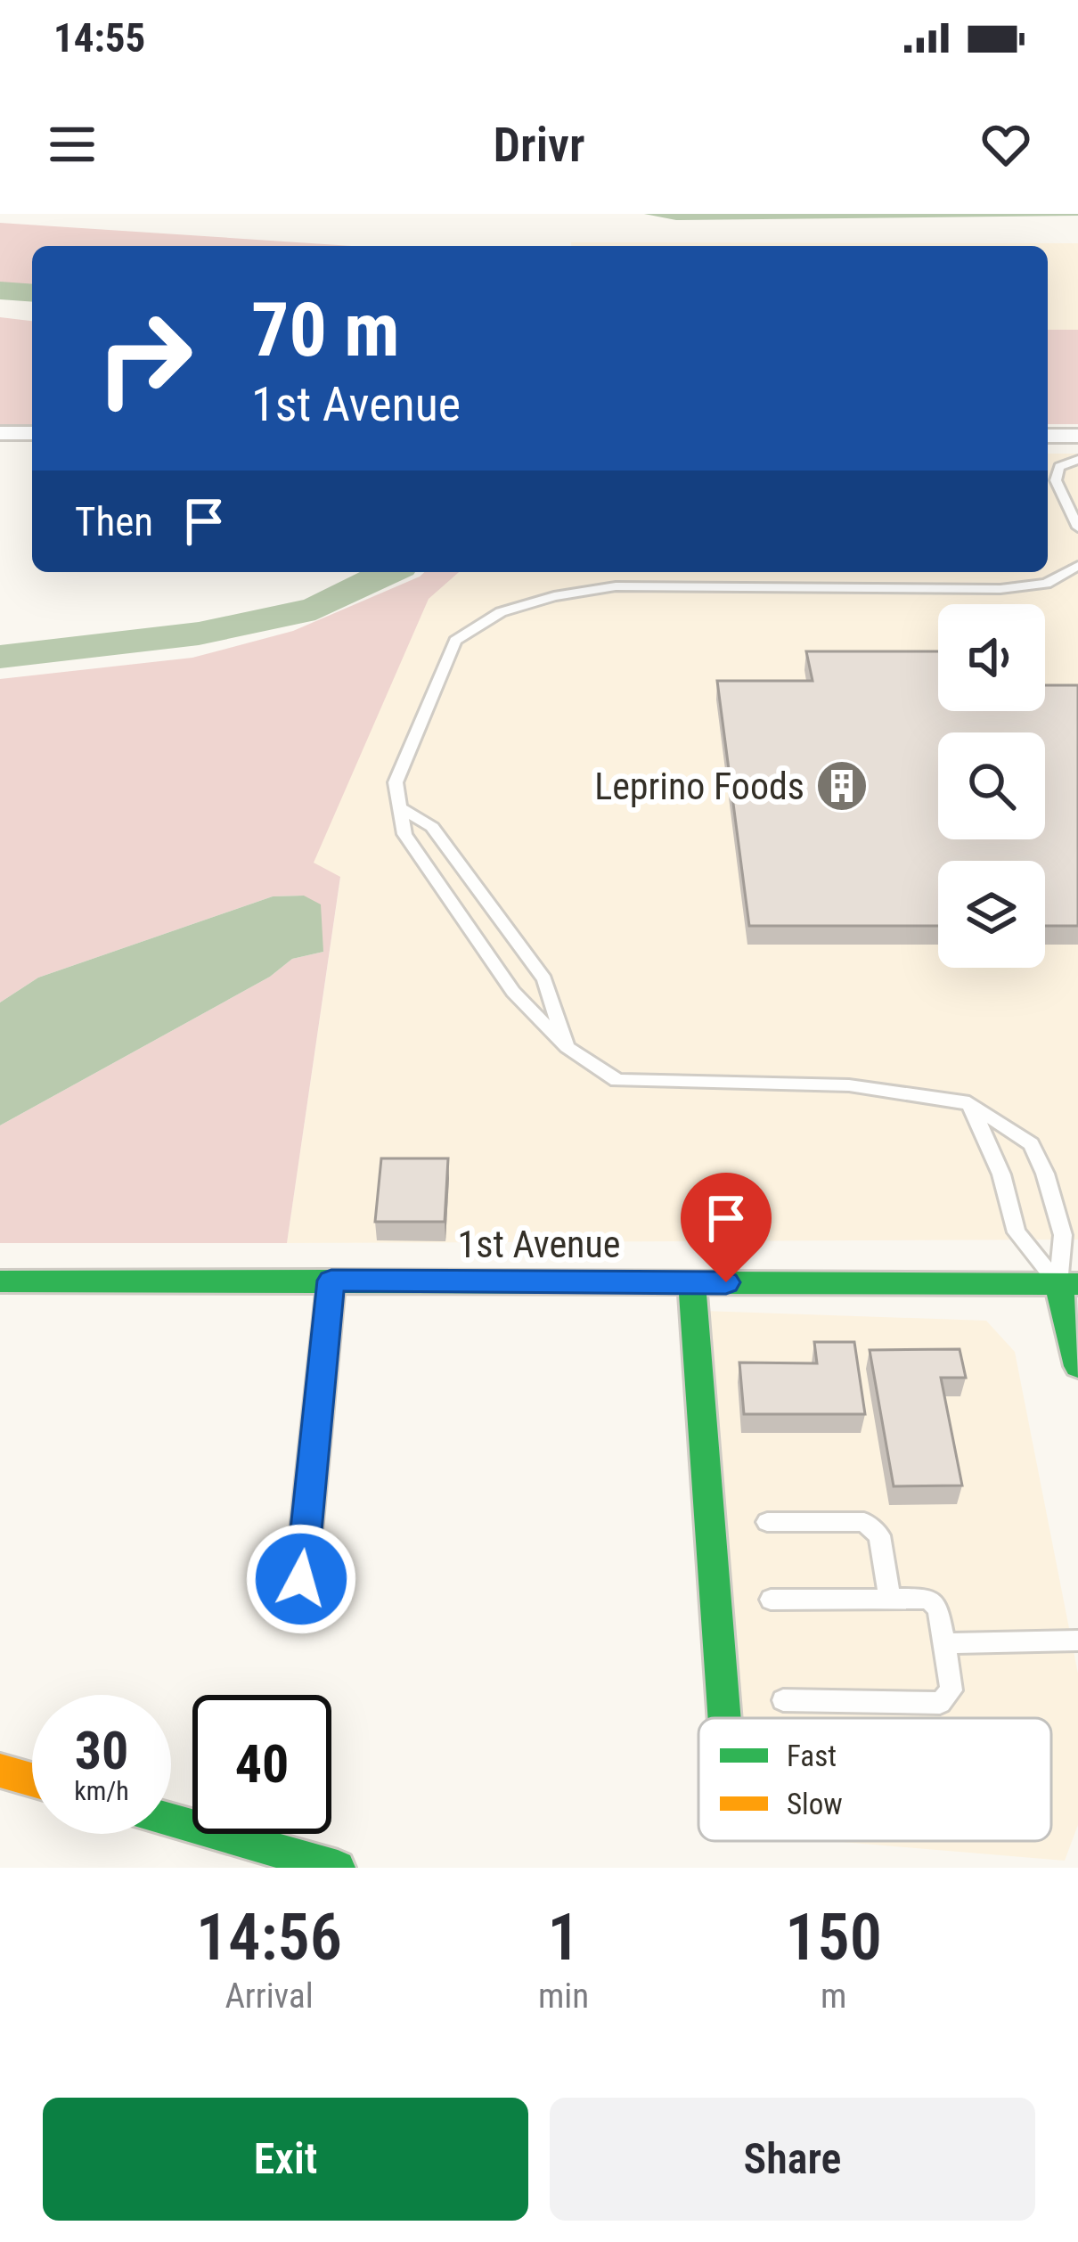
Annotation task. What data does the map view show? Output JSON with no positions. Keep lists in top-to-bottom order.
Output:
{
  "streets": {
    "main road": ["1st Avenue"]
  },
  "places": {
    "building": ["Leprino Foods"]
  },
  "legend": ["Fast", "Slow"],
  "page": {
    "status": "14:55",
    "header": "Drivr",
    "turn": ["70 m", "1st Avenue"],
    "then": "Then",
    "speed": "30 km/h",
    "limit": "40",
    "eta": [
      "14:56",
      "Arrival",
      "1",
      "min",
      "150",
      "m"
    ],
    "buttons": ["Exit", "Share"]
  }
}
